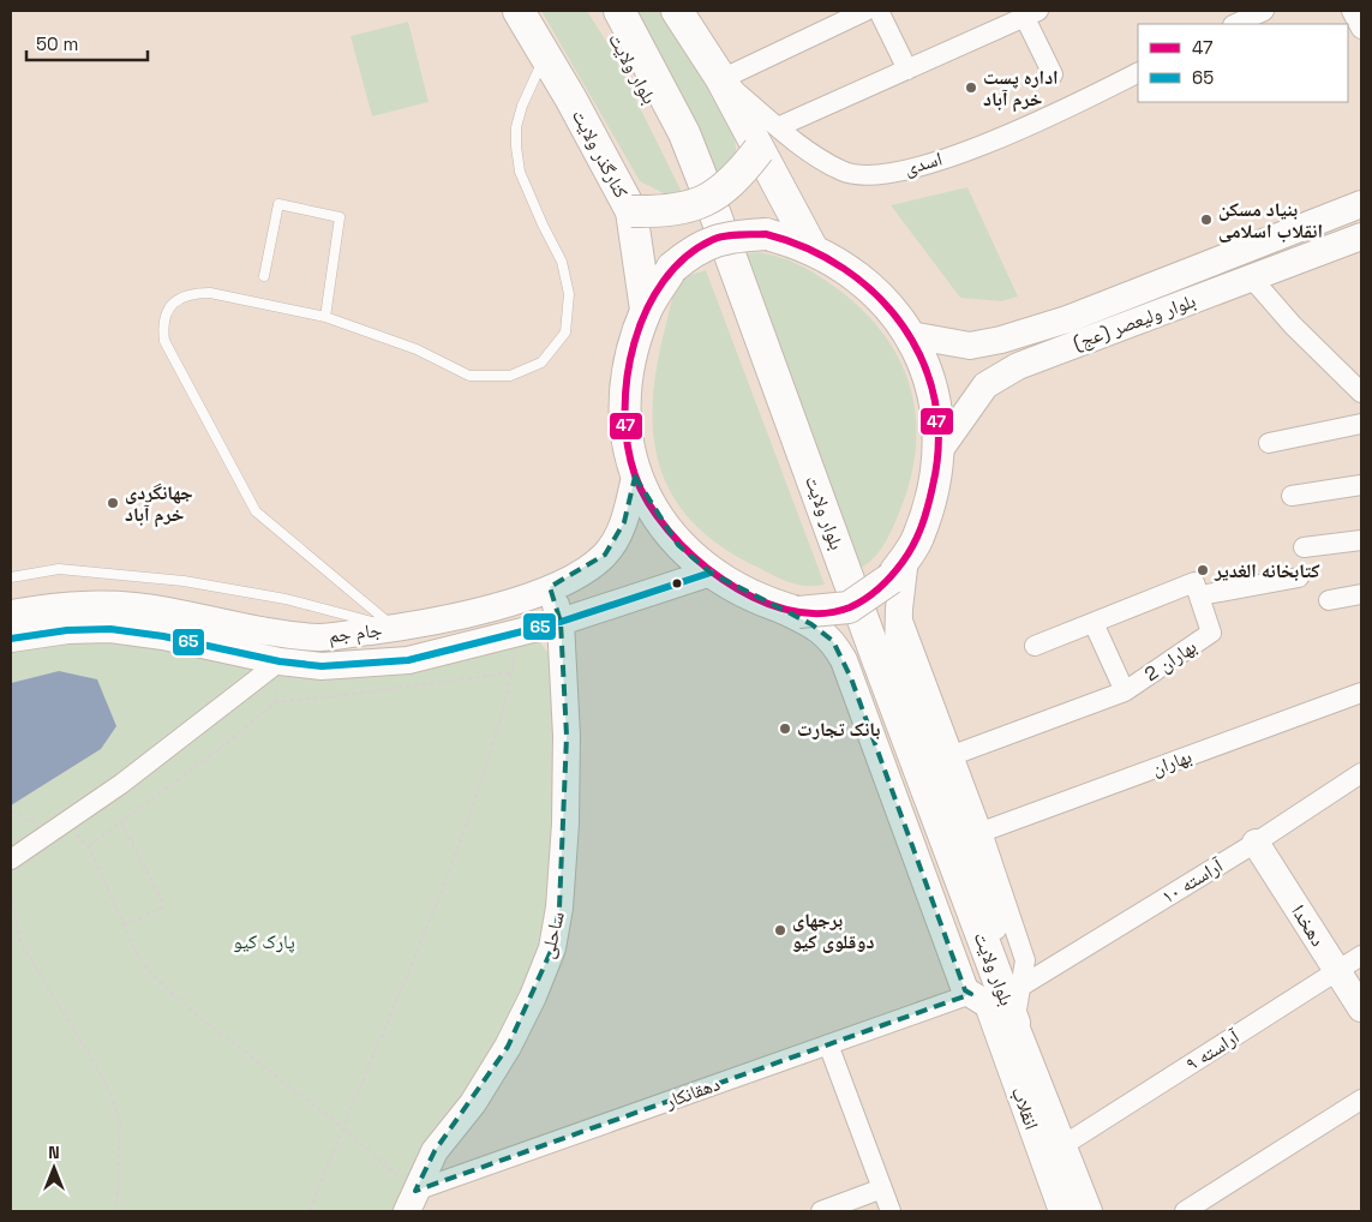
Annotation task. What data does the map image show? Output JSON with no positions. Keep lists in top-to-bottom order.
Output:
{
  "streets": {
    "main road": [
      "بلوار ولایت",
      "کنارگذر ولایت",
      "بلوار ولیعصر (عج)",
      "جام جم",
      "دهخدا",
      "ساحلی",
      "انقلاب"
    ],
    "street": [
      "اسدی",
      "بهاران 2",
      "بهاران",
      "آراسته ۱۰",
      "آراسته ۹",
      "دهقانکار"
    ]
  },
  "crossings": [
    ["بلوار ولایت", "دهقانکار"],
    ["بلوار ولایت", "انقلاب"],
    ["جام جم", "ساحلی"],
    ["آراسته ۱۰", "دهخدا"],
    ["دهخدا", "آراسته ۹"],
    ["ساحلی", "دهقانکار"],
    ["آراسته ۹", "انقلاب"],
    ["دهقانکار", "انقلاب"]
  ],
  "parks": ["پارک کیو"],
  "places": [
    "اداره پست خرم آباد",
    "بنیاد مسکن انقلاب اسلامی",
    "جهانگردى خرم آباد",
    "کتابخانه الغدیر",
    "بانک تجارت",
    "برجهای دوقلوی کیو"
  ],
  "lines": ["transit line 47", "transit line 65"],
  "legend": ["47", "65"],
  "scale_bar": "50 m",
  "north": "top"
}
